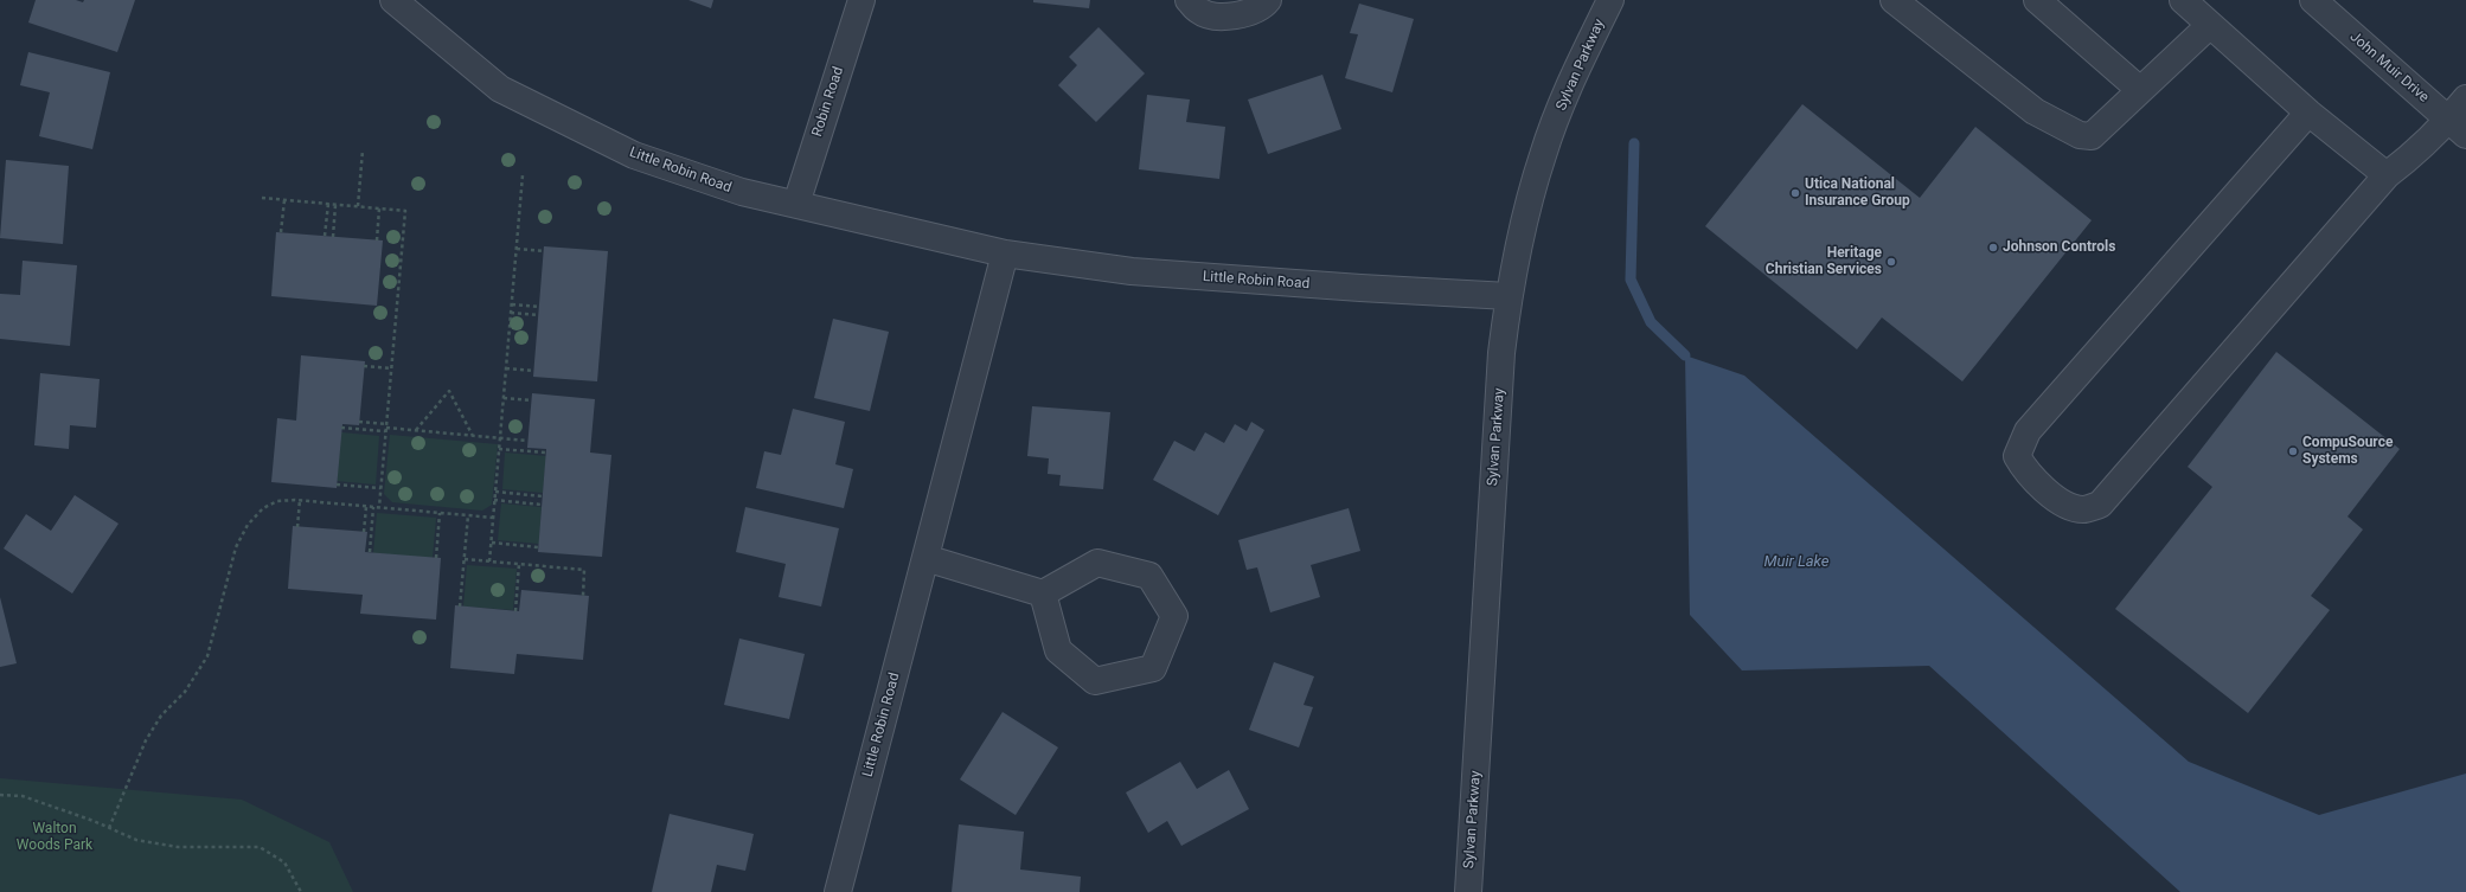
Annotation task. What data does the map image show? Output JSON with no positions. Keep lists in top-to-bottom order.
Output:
{
  "streets": {
    "street": [
      "Sylvan Parkway",
      "John Muir Drive",
      "Robin Road",
      "Little Robin Road"
    ]
  },
  "crossings": [
    ["Sylvan Parkway", "Little Robin Road"],
    ["Robin Road", "Little Robin Road"]
  ],
  "water": ["Muir Lake"],
  "parks": ["Walton Woods Park"],
  "places": [
    "Utica National Insurance Group",
    "Johnson Controls",
    "Heritage Christian Services",
    "CompuSource Systems"
  ]
}
